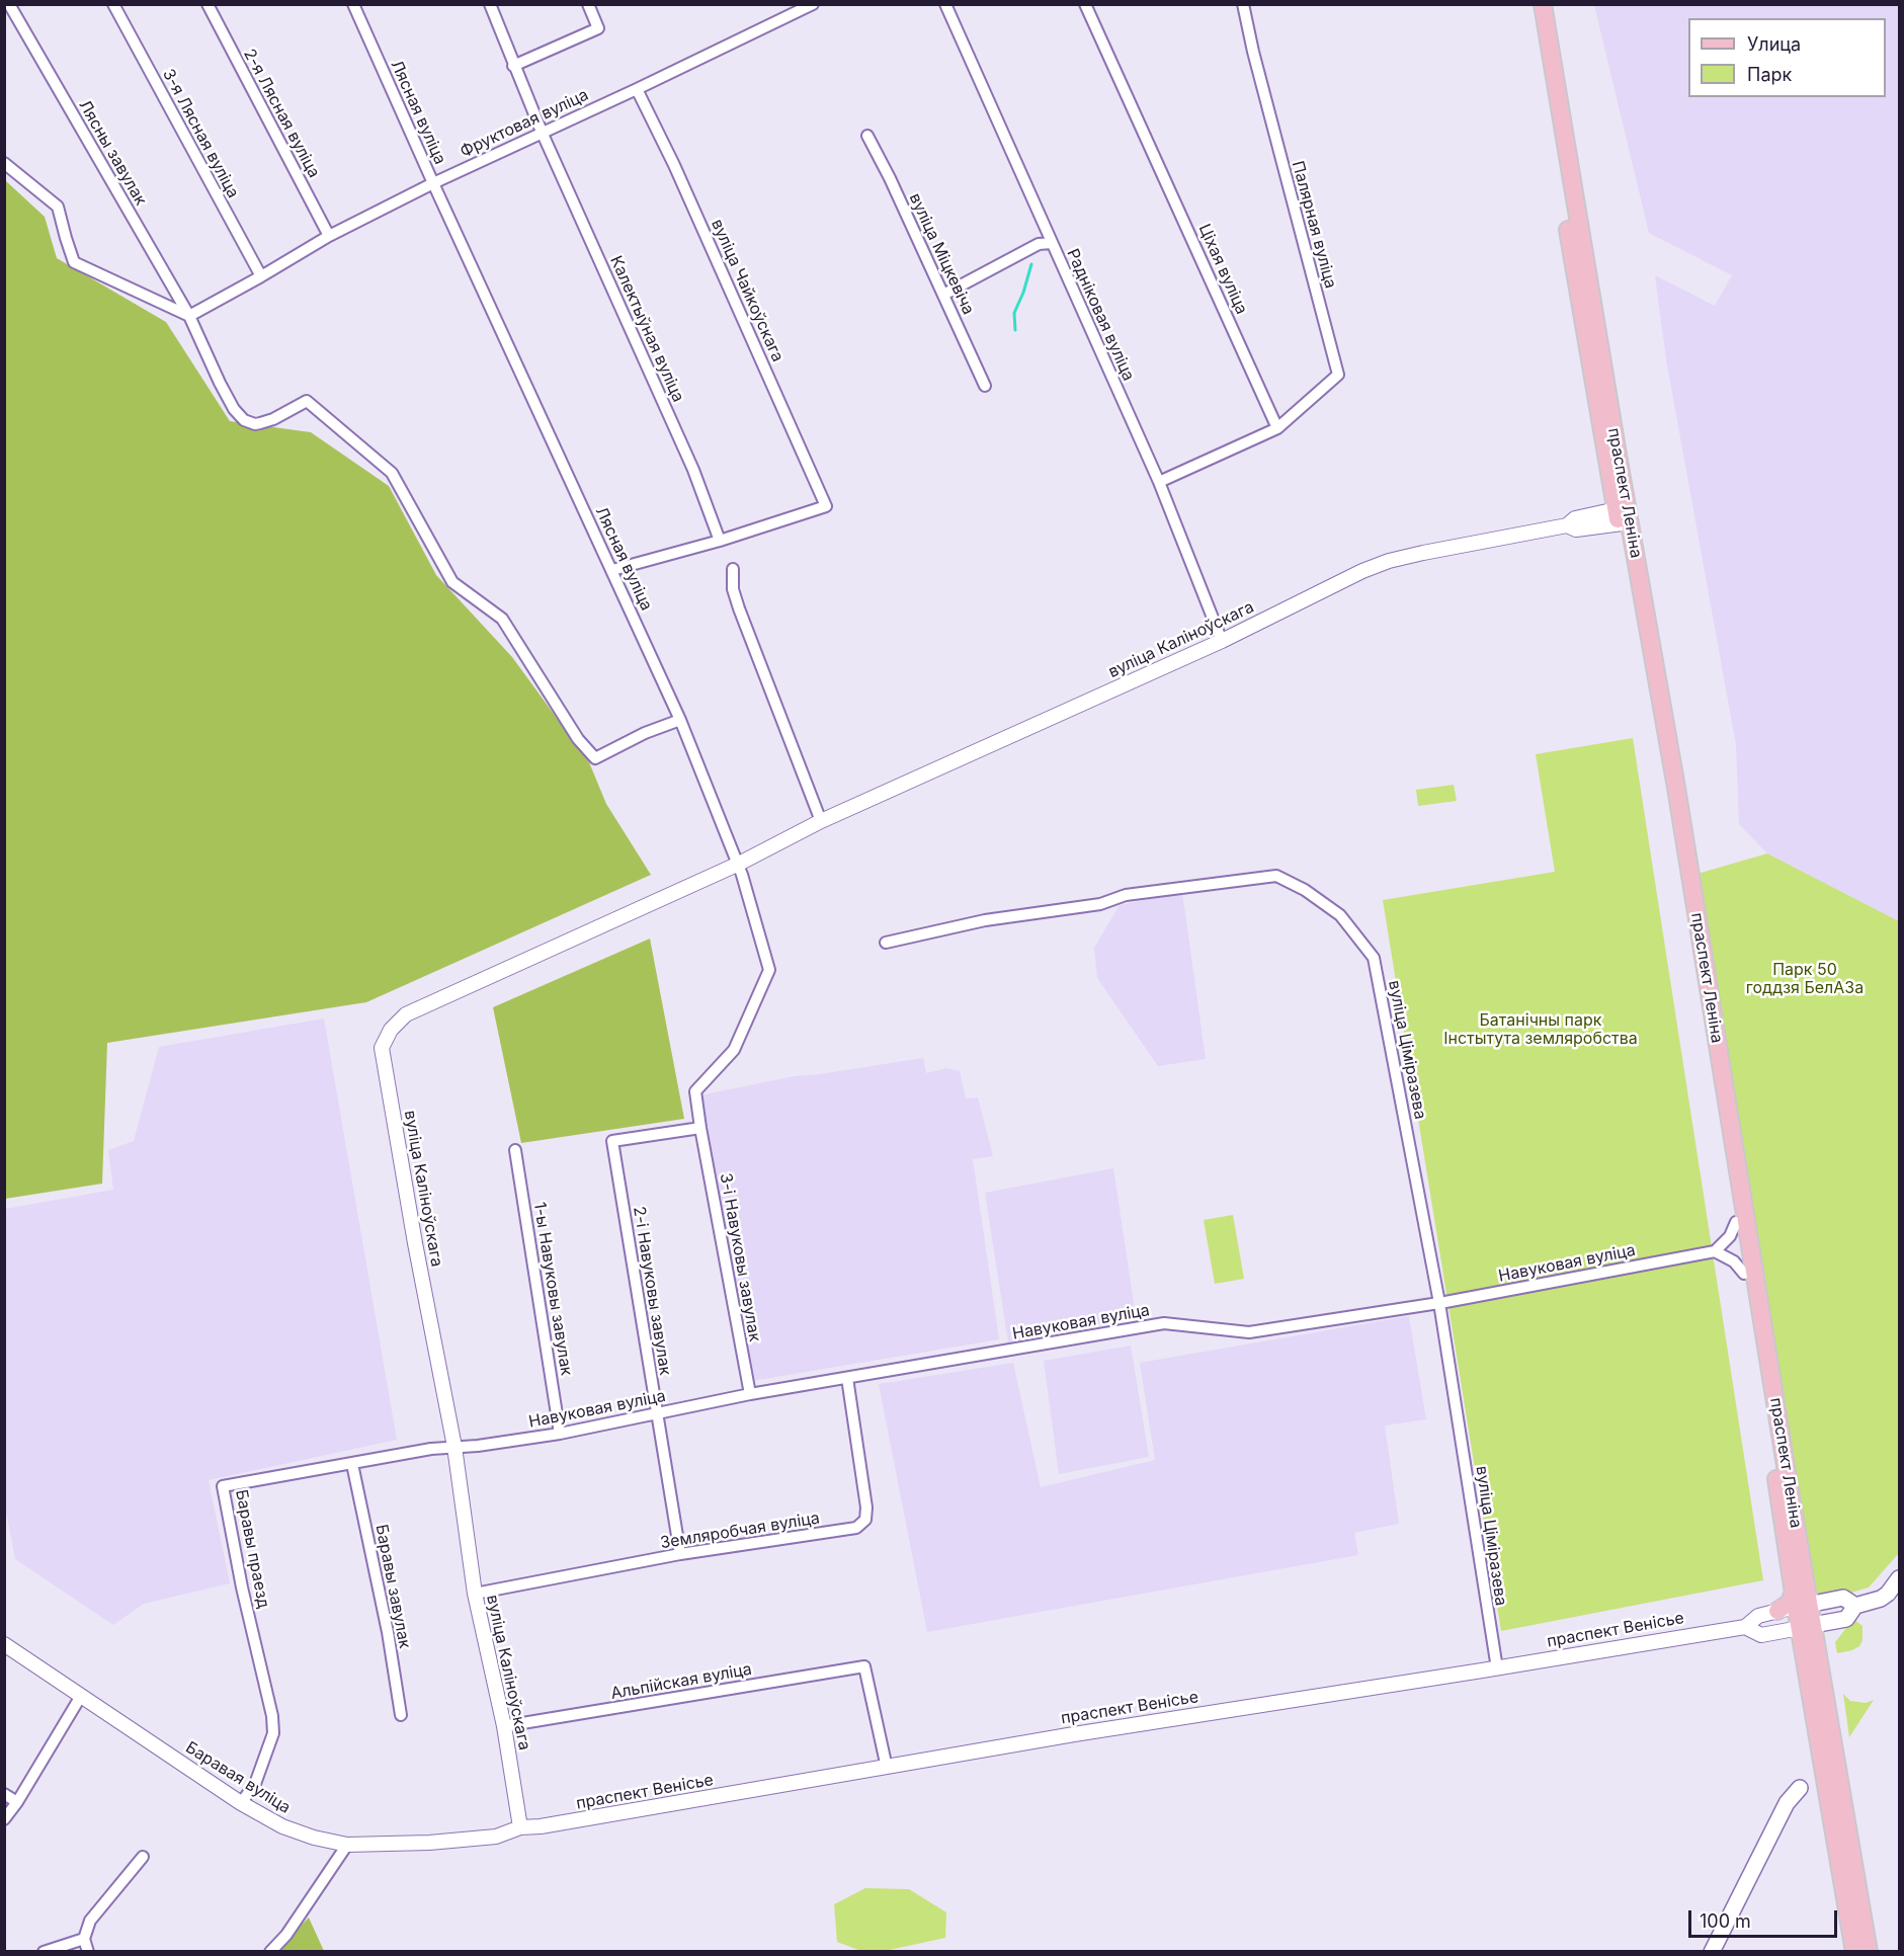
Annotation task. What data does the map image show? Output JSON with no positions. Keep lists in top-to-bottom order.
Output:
{
  "streets": {
    "main road": ["праспект Леніна"],
    "street": [
      "Лясная вуліца",
      "2-я Лясная вуліца",
      "Фруктовая вуліца",
      "3-я Лясная вуліца",
      "Лясны завулак",
      "Палярная вуліца",
      "вуліца Міцкевіча",
      "Ціхая вуліца",
      "вуліца Чайкоўскага",
      "Радніковая вуліца",
      "Калектыўная вуліца",
      "вуліца Каліноўскага",
      "вуліца Ціміразева",
      "3-і Навуковы завулак",
      "Навуковая вуліца",
      "1-ы Навуковы завулак",
      "2-і Навуковы завулак",
      "Земляробчая вуліца",
      "Баравы праезд",
      "Баравы завулак",
      "праспект Венісье",
      "Альпійская вуліца",
      "Баравая вуліца"
    ]
  },
  "crossings": [
    ["Лясная вуліца", "Фруктовая вуліца"],
    ["Лясная вуліца", "Лясны завулак"],
    ["Лясная вуліца", "вуліца Каліноўскага"],
    ["Лясная вуліца", "3-і Навуковы завулак"],
    ["Лясная вуліца", "2-і Навуковы завулак"],
    ["2-я Лясная вуліца", "Фруктовая вуліца"],
    ["Фруктовая вуліца", "3-я Лясная вуліца"],
    ["Фруктовая вуліца", "Лясны завулак"],
    ["Фруктовая вуліца", "вуліца Чайкоўскага"],
    ["Фруктовая вуліца", "Калектыўная вуліца"],
    ["Палярная вуліца", "Ціхая вуліца"],
    ["вуліца Чайкоўскага", "Калектыўная вуліца"],
    ["Радніковая вуліца", "вуліца Каліноўскага"],
    ["праспект Леніна", "вуліца Каліноўскага"],
    ["праспект Леніна", "праспект Венісье"],
    ["вуліца Каліноўскага", "Навуковая вуліца"],
    ["вуліца Каліноўскага", "Земляробчая вуліца"],
    ["вуліца Каліноўскага", "Баравы праезд"],
    ["вуліца Каліноўскага", "праспект Венісье"],
    ["вуліца Каліноўскага", "Альпійская вуліца"],
    ["вуліца Каліноўскага", "Баравая вуліца"],
    ["вуліца Ціміразева", "Навуковая вуліца"],
    ["вуліца Ціміразева", "праспект Венісье"],
    ["3-і Навуковы завулак", "Навуковая вуліца"],
    ["3-і Навуковы завулак", "2-і Навуковы завулак"],
    ["Навуковая вуліца", "1-ы Навуковы завулак"],
    ["Навуковая вуліца", "2-і Навуковы завулак"],
    ["Навуковая вуліца", "Земляробчая вуліца"],
    ["Навуковая вуліца", "Баравы праезд"],
    ["2-і Навуковы завулак", "Земляробчая вуліца"],
    ["Баравы праезд", "Баравы завулак"],
    ["Баравы праезд", "Баравая вуліца"],
    ["праспект Венісье", "Альпійская вуліца"],
    ["праспект Венісье", "Баравая вуліца"]
  ],
  "parks": ["Парк 50 годдзя БелАЗа", "Батанічны парк Інстытута земляробства"],
  "legend": ["Улица", "Парк"],
  "scale_bar": "100 m"
}
